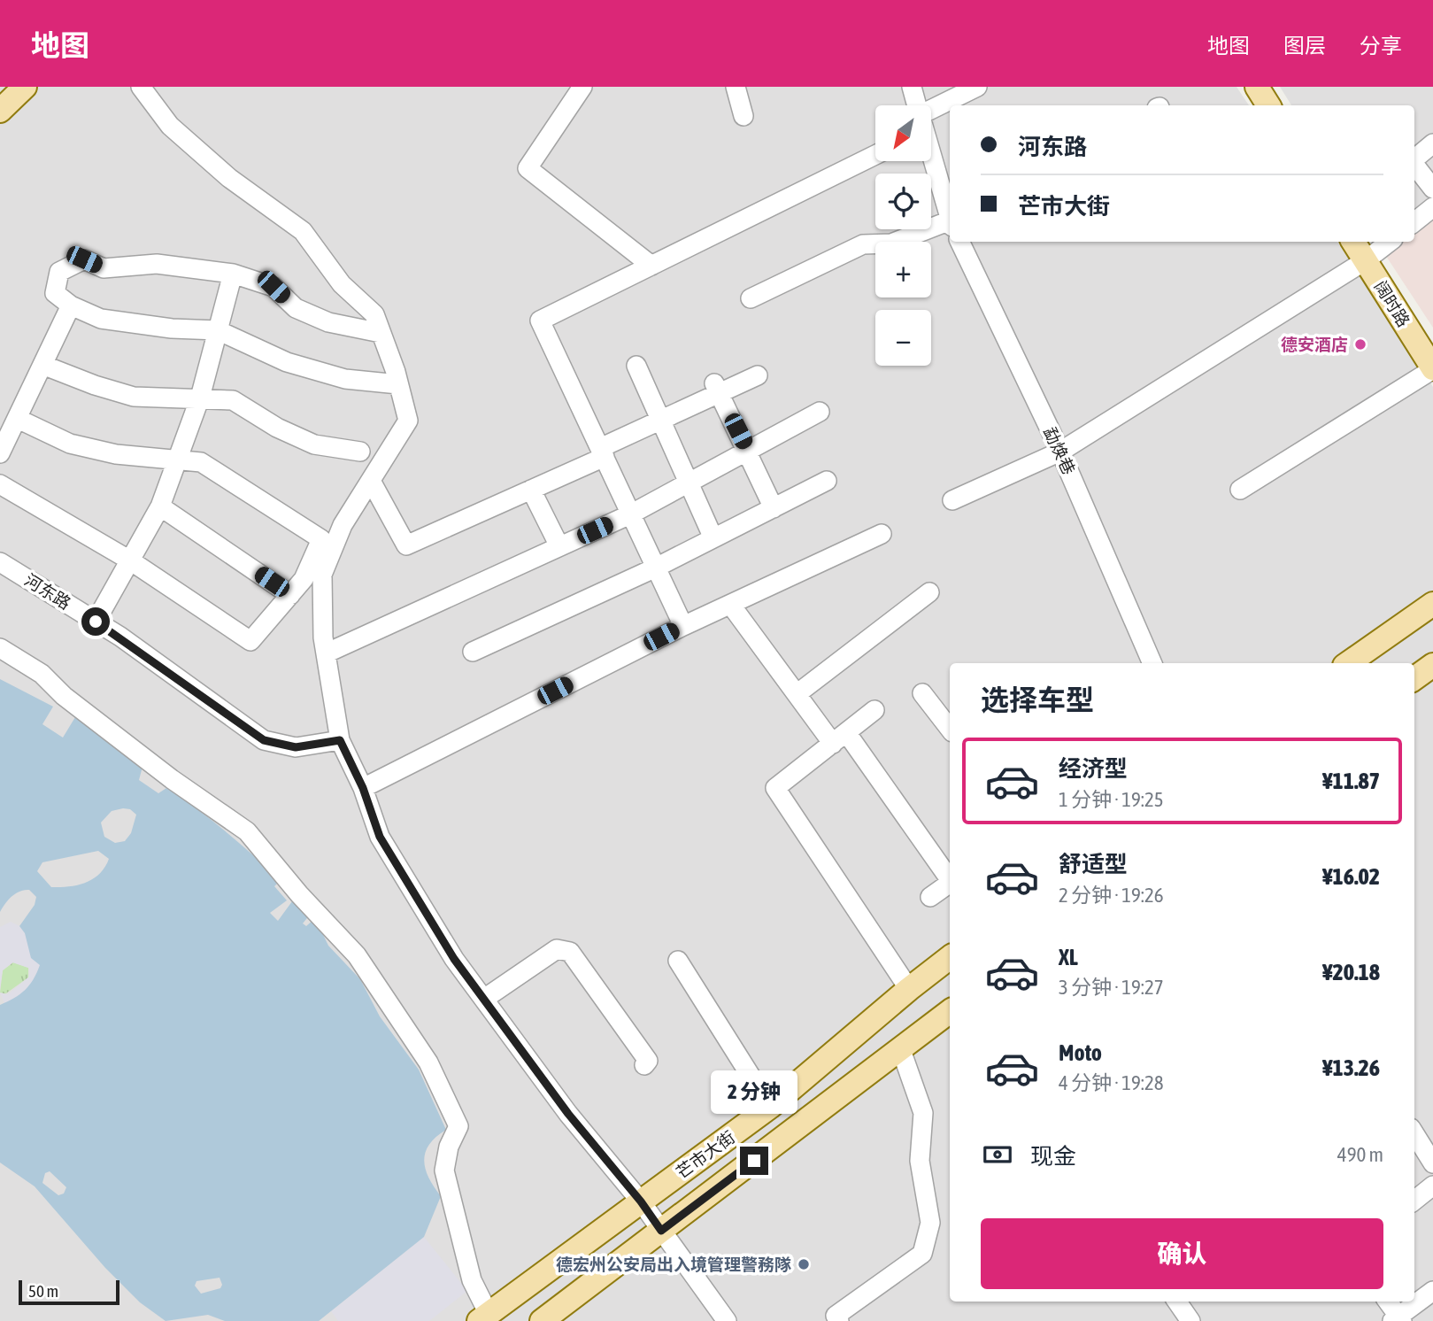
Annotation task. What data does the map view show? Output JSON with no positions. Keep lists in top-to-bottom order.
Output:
{
  "streets": {
    "main road": ["阔时路", "芒市大街"],
    "street": ["勐焕巷", "河东路"]
  },
  "places": ["德安酒店", "德宏州公安局出入境管理警務隊"],
  "scale_bar": "50 m",
  "north": "bottom left",
  "page": {
    "header": "地图",
    "nav": ["地图", "图层", "分享"],
    "map_buttons": ["+", "−"],
    "banner": ["河东路", "芒市大街"],
    "heading": "选择车型",
    "list": [
      {
        "name": "经济型",
        "note": "1 分钟 · 19:25",
        "value": "¥11.87"
      },
      {
        "name": "舒适型",
        "note": "2 分钟 · 19:26",
        "value": "¥16.02"
      },
      {
        "name": "XL",
        "note": "3 分钟 · 19:27",
        "value": "¥20.18"
      },
      {
        "name": "Moto",
        "note": "4 分钟 · 19:28",
        "value": "¥13.26"
      }
    ],
    "bubble": "2 分钟",
    "pay": ["现金", "490 m"],
    "buttons": "确认",
    "scale": "50 m"
  }
}
